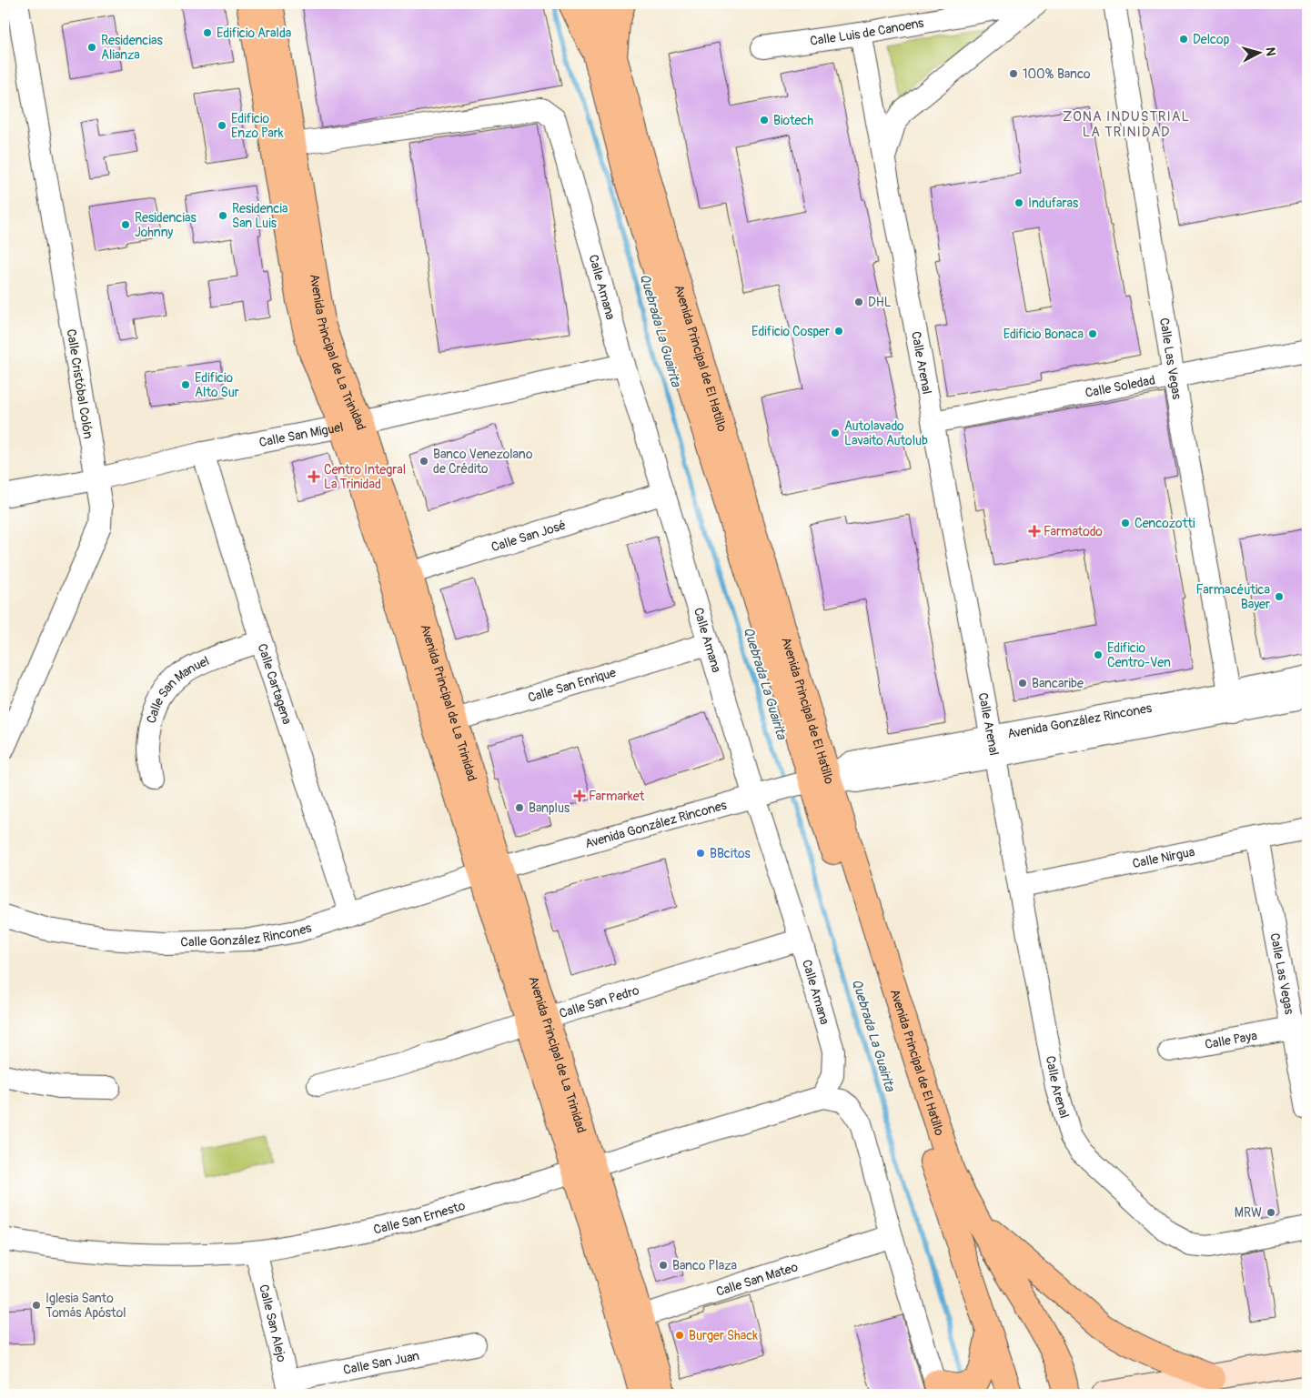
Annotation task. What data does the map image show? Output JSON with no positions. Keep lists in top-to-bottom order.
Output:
{
  "streets": {
    "main road": ["Avenida Principal de La Trinidad", "Avenida Principal de El Hatillo"],
    "street": [
      "Calle Luis de Canoens",
      "Calle Amana",
      "Calle Las Vegas",
      "Calle Arenal",
      "Calle Cristóbal Colón",
      "Calle Soledad",
      "Calle San Miguel",
      "Calle San José",
      "Calle San Enrique",
      "Calle Cartagena",
      "Calle San Manuel",
      "Avenida González Rincones",
      "Calle Nirgua",
      "Calle González Rincones",
      "Calle San Pedro",
      "Calle Paya",
      "Calle San Ernesto",
      "Calle San Mateo",
      "Calle San Alejo",
      "Calle San Juan"
    ]
  },
  "crossings": [
    ["Calle Luis de Canoens", "Calle Arenal"],
    ["Calle Amana", "Avenida Principal de La Trinidad"],
    ["Calle Amana", "Calle San Miguel"],
    ["Calle Amana", "Calle San José"],
    ["Calle Amana", "Calle San Enrique"],
    ["Calle Amana", "Avenida González Rincones"],
    ["Calle Amana", "Calle San Pedro"],
    ["Calle Amana", "Calle San Ernesto"],
    ["Avenida Principal de La Trinidad", "Calle San Miguel"],
    ["Avenida Principal de La Trinidad", "Calle San José"],
    ["Avenida Principal de La Trinidad", "Calle San Enrique"],
    ["Avenida Principal de La Trinidad", "Avenida González Rincones"],
    ["Avenida Principal de La Trinidad", "Calle González Rincones"],
    ["Avenida Principal de La Trinidad", "Calle San Pedro"],
    ["Avenida Principal de La Trinidad", "Calle San Ernesto"],
    ["Avenida Principal de La Trinidad", "Calle San Mateo"],
    ["Avenida Principal de El Hatillo", "Avenida González Rincones"],
    ["Calle Las Vegas", "Calle Soledad"],
    ["Calle Las Vegas", "Avenida González Rincones"],
    ["Calle Las Vegas", "Calle Nirgua"],
    ["Calle Las Vegas", "Calle Paya"],
    ["Calle Arenal", "Calle Soledad"],
    ["Calle Arenal", "Avenida González Rincones"],
    ["Calle Arenal", "Calle Nirgua"],
    ["Calle Cristóbal Colón", "Calle San Miguel"],
    ["Calle San Miguel", "Calle Cartagena"],
    ["Calle Cartagena", "Calle San Manuel"],
    ["Calle Cartagena", "Calle González Rincones"],
    ["Avenida González Rincones", "Calle González Rincones"],
    ["Calle San Ernesto", "Calle San Alejo"],
    ["Calle San Alejo", "Calle San Juan"]
  ],
  "districts": ["ZONA INDUSTRIAL LA TRINIDAD"],
  "water": ["Quebrada La Guairita"],
  "places": {
    "other": [
      "Edificio Aralda",
      "Delcop",
      "Residencias Alianza",
      "100% Banco",
      "Biotech",
      "Edificio Enzo Park",
      "Indufaras",
      "Residencia San Luis",
      "Residencias Johnny",
      "DHL",
      "Edificio Cosper",
      "Edificio Bonaca",
      "Edificio Alto Sur",
      "Autolavado Lavaito Autolub",
      "Banco Venezolano de Crédito",
      "Cencozotti",
      "Farmacéutica Bayer",
      "Edificio Centro-Ven",
      "Bancaribe",
      "Banplus",
      "BBcitos",
      "MRW",
      "Banco Plaza",
      "Iglesia Santo Tomás Apóstol",
      "Burger Shack"
    ],
    "health": ["Centro Integral La Trinidad", "Farmatodo", "Farmarket"]
  },
  "north": "right"
}
